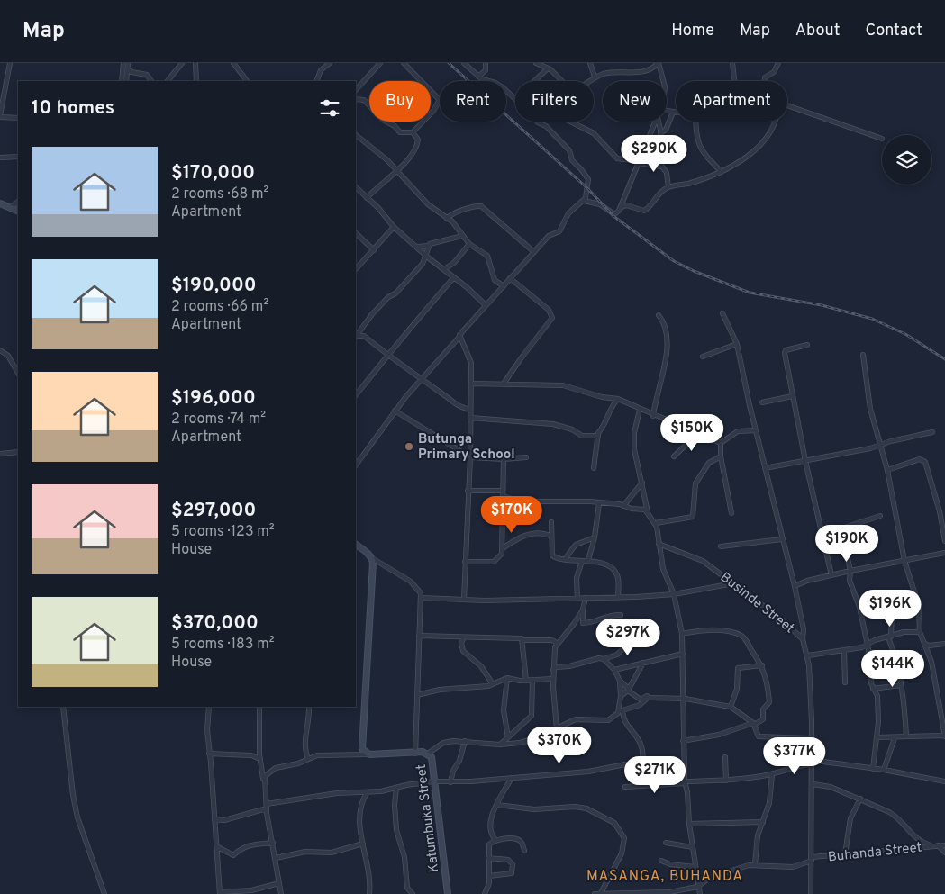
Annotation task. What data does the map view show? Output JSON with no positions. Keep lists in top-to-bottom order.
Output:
{
  "streets": {
    "main road": ["Katumbuka Street"],
    "street": ["Businde Street", "Buhanda Street"]
  },
  "crossings": [
    ["Businde Street", "Buhanda Street"]
  ],
  "districts": ["MASANGA, BUHANDA"],
  "places": ["Butunga Primary School"],
  "page": {
    "header": "Map",
    "nav": [
      "Home",
      "Map",
      "About",
      "Contact"
    ],
    "chip": [
      "Buy",
      "Rent",
      "Filters",
      "New",
      "Apartment"
    ],
    "heading": "10 homes",
    "price": [
      "$290K",
      "$150K",
      "$170K",
      "$190K",
      "$196K",
      "$297K",
      "$144K",
      "$370K",
      "$377K",
      "$271K"
    ],
    "list": [
      {
        "name": "$170,000",
        "note": "2 rooms · 68 m² · Apartment"
      },
      {
        "name": "$190,000",
        "note": "2 rooms · 66 m² · Apartment"
      },
      {
        "name": "$196,000",
        "note": "2 rooms · 74 m² · Apartment"
      },
      {
        "name": "$297,000",
        "note": "5 rooms · 123 m² · House"
      },
      {
        "name": "$370,000",
        "note": "5 rooms · 183 m² · House"
      }
    ]
  }
}
